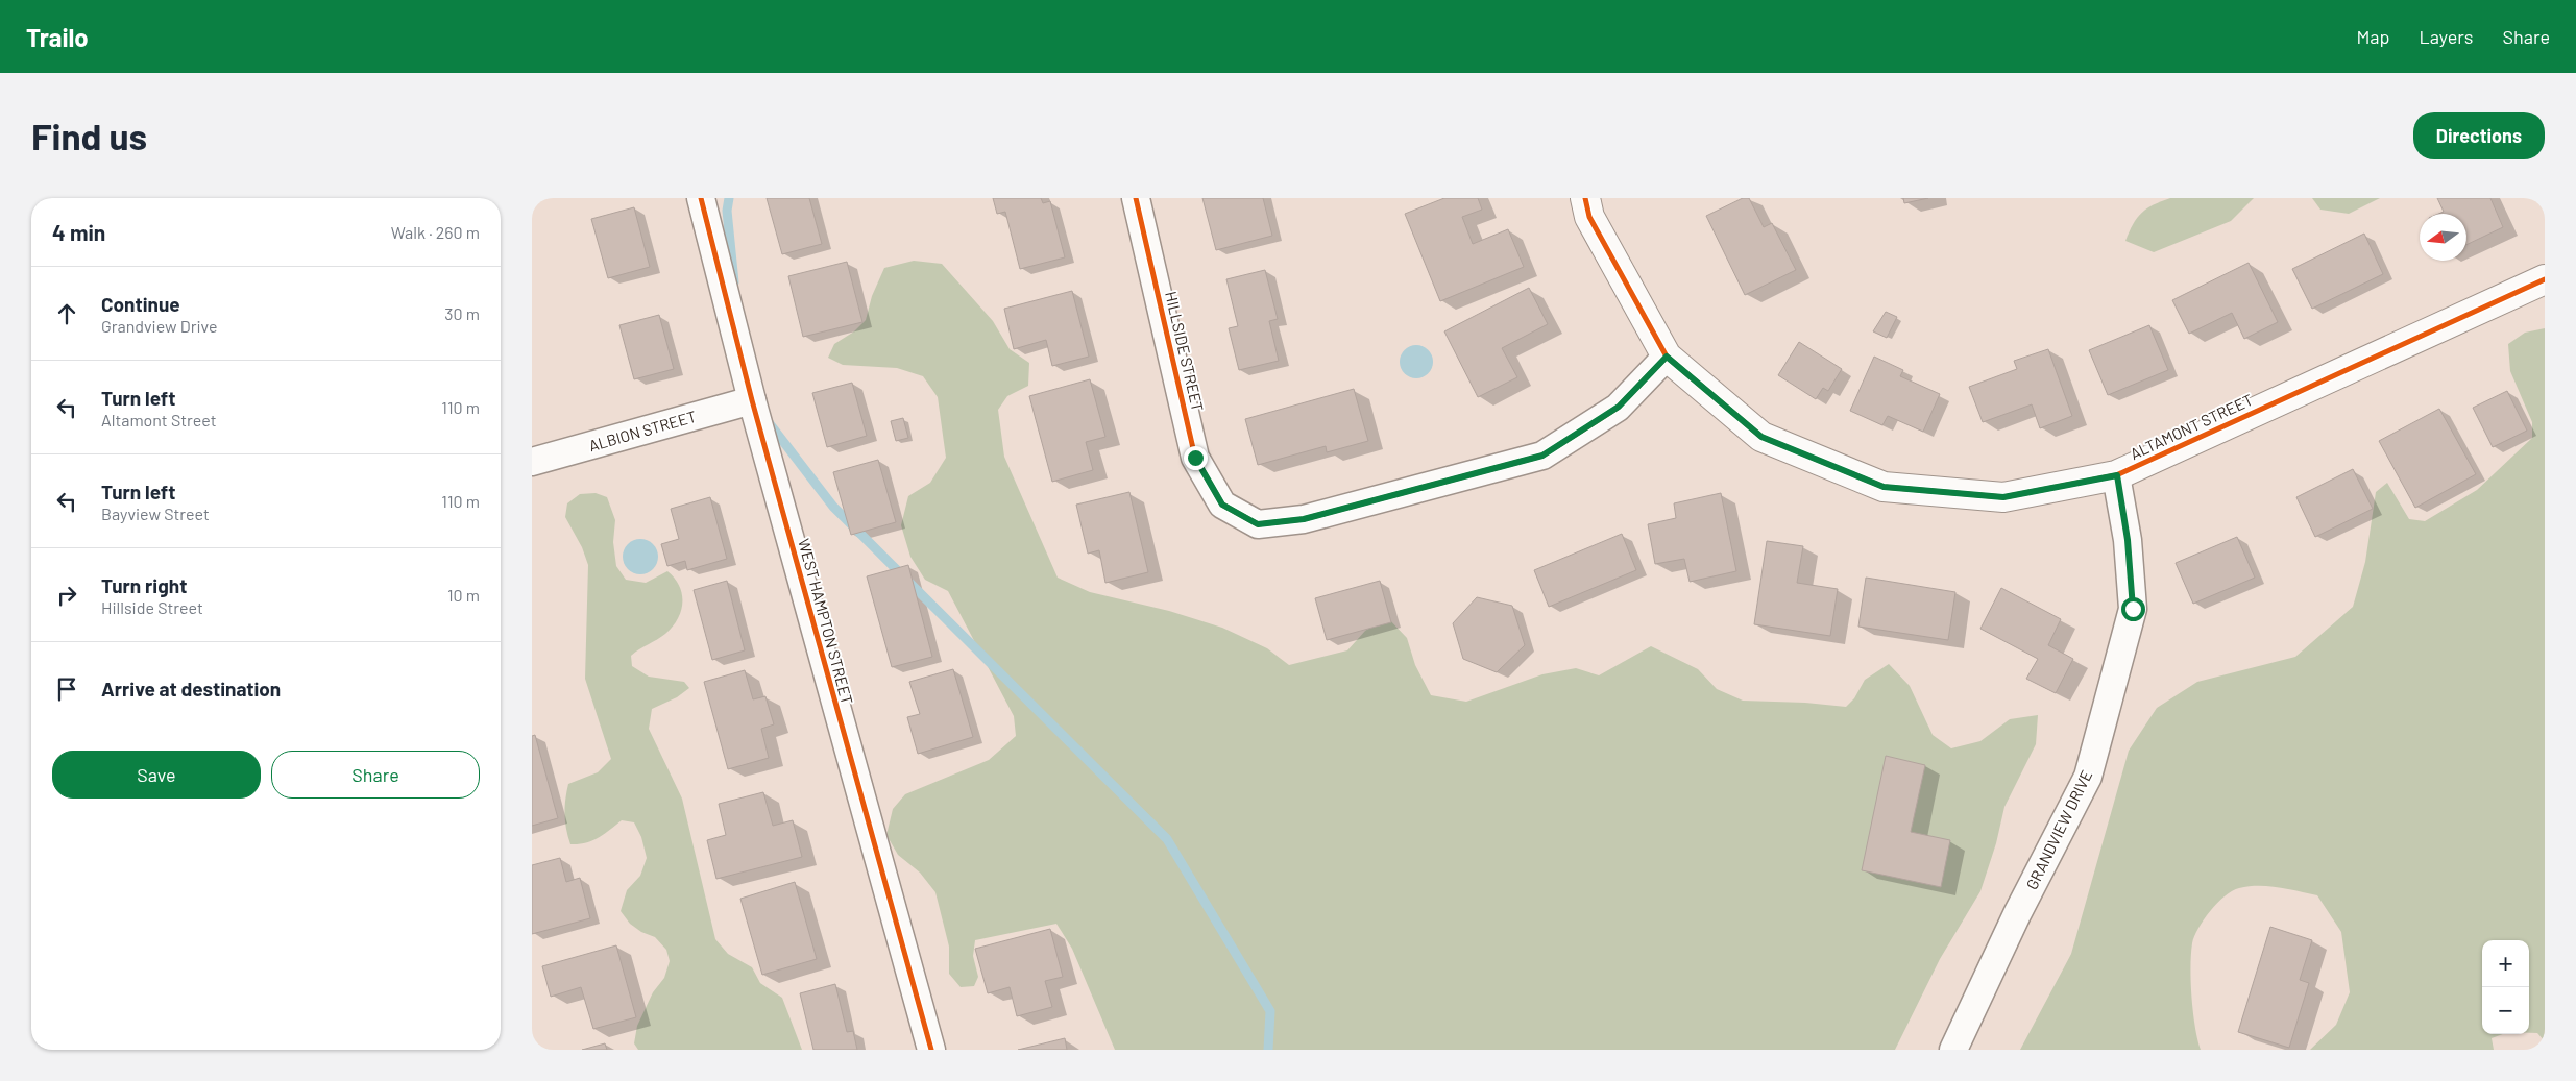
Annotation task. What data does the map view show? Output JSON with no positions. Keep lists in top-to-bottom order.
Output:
{
  "streets": {
    "street": [
      "HILLSIDE STREET",
      "ALTAMONT STREET",
      "ALBION STREET",
      "WEST HAMPTON STREET",
      "GRANDVIEW DRIVE"
    ]
  },
  "crossings": [
    ["HILLSIDE STREET", "ALTAMONT STREET"],
    ["ALTAMONT STREET", "GRANDVIEW DRIVE"],
    ["ALBION STREET", "WEST HAMPTON STREET"]
  ],
  "north": "left",
  "page": {
    "header": "Trailo",
    "nav": ["Map", "Layers", "Share"],
    "buttons": [
      "Directions",
      ["Save", "Share"]
    ],
    "title": "Find us",
    "heading": ["4 min", "Walk · 260 m"],
    "list": [
      ["Continue", "Grandview Drive", "30 m"],
      ["Turn left", "Altamont Street", "110 m"],
      ["Turn left", "Bayview Street", "110 m"],
      ["Turn right", "Hillside Street", "10 m"],
      "Arrive at destination"
    ],
    "map_buttons": ["+", "−"]
  }
}
